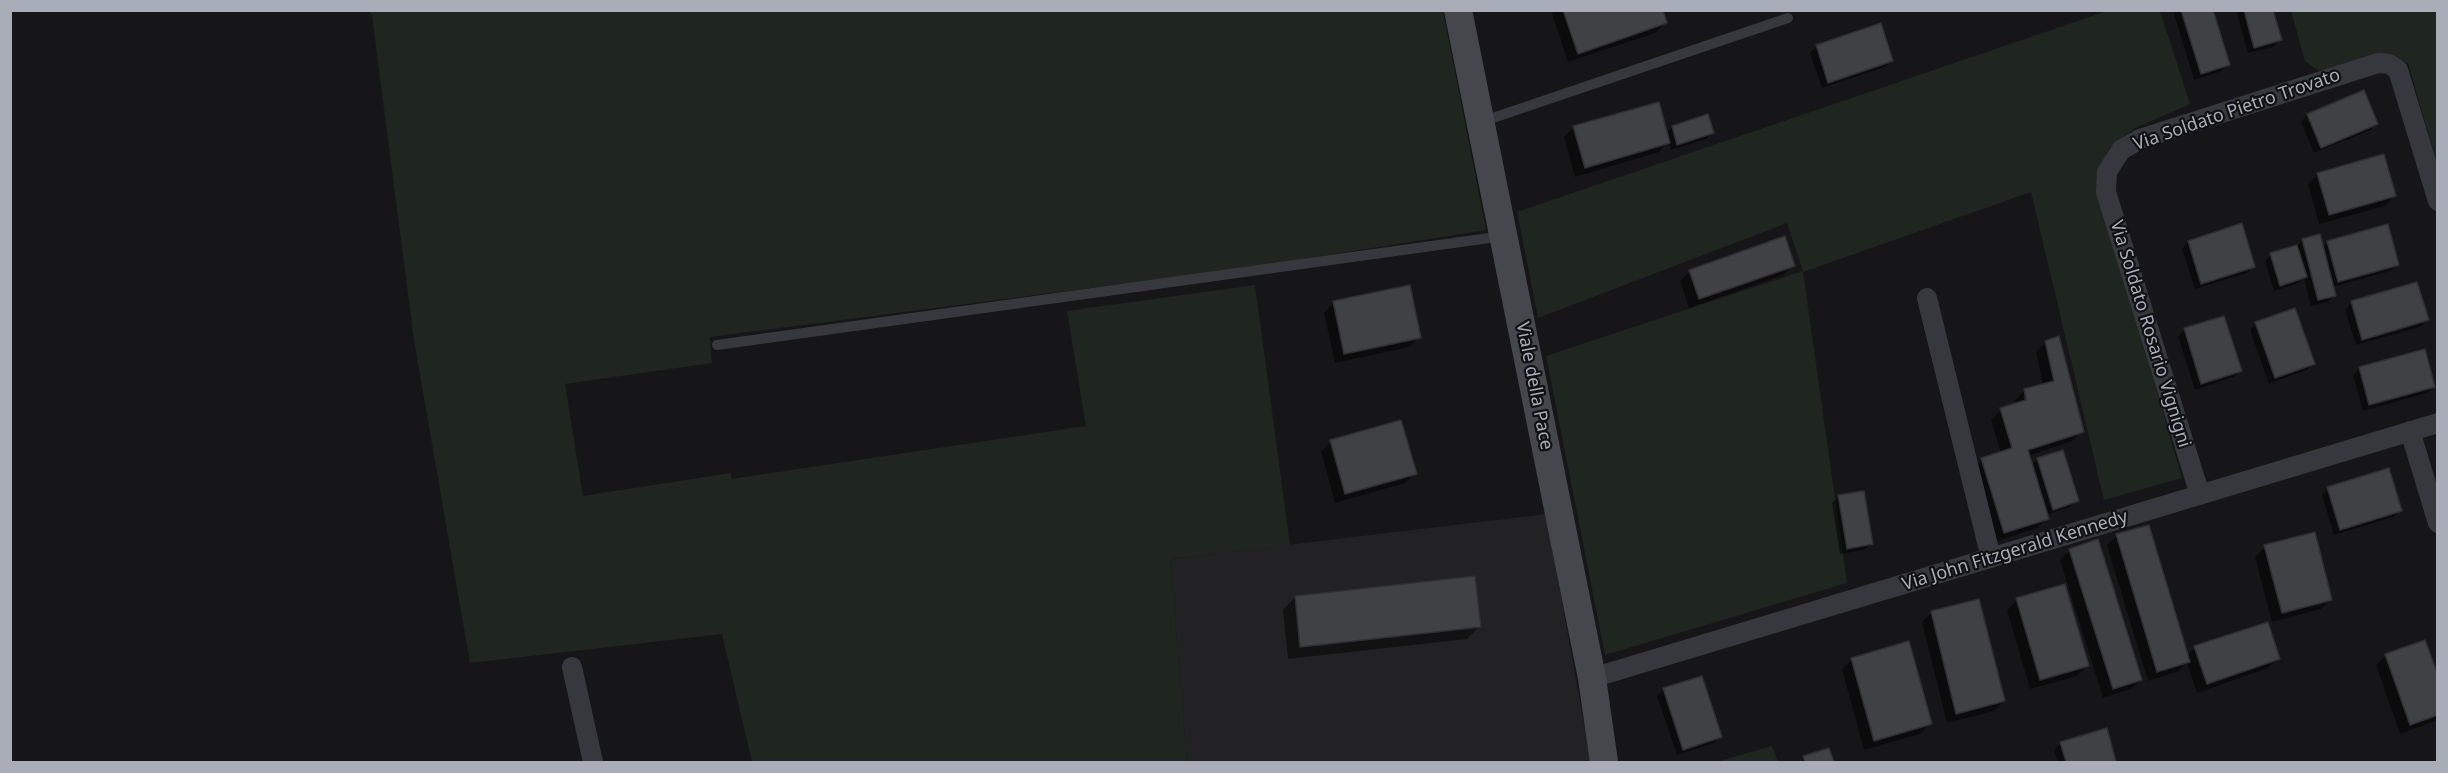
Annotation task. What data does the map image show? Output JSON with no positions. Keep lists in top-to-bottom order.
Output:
{
  "streets": {
    "street": [
      "Via Soldato Pietro Trovato",
      "Via Soldato Rosario Vignigni",
      "Viale della Pace",
      "Via John Fitzgerald Kennedy"
    ]
  },
  "crossings": [
    ["Via Soldato Pietro Trovato", "Via Soldato Rosario Vignigni"],
    ["Via Soldato Rosario Vignigni", "Via John Fitzgerald Kennedy"],
    ["Viale della Pace", "Via John Fitzgerald Kennedy"]
  ]
}
